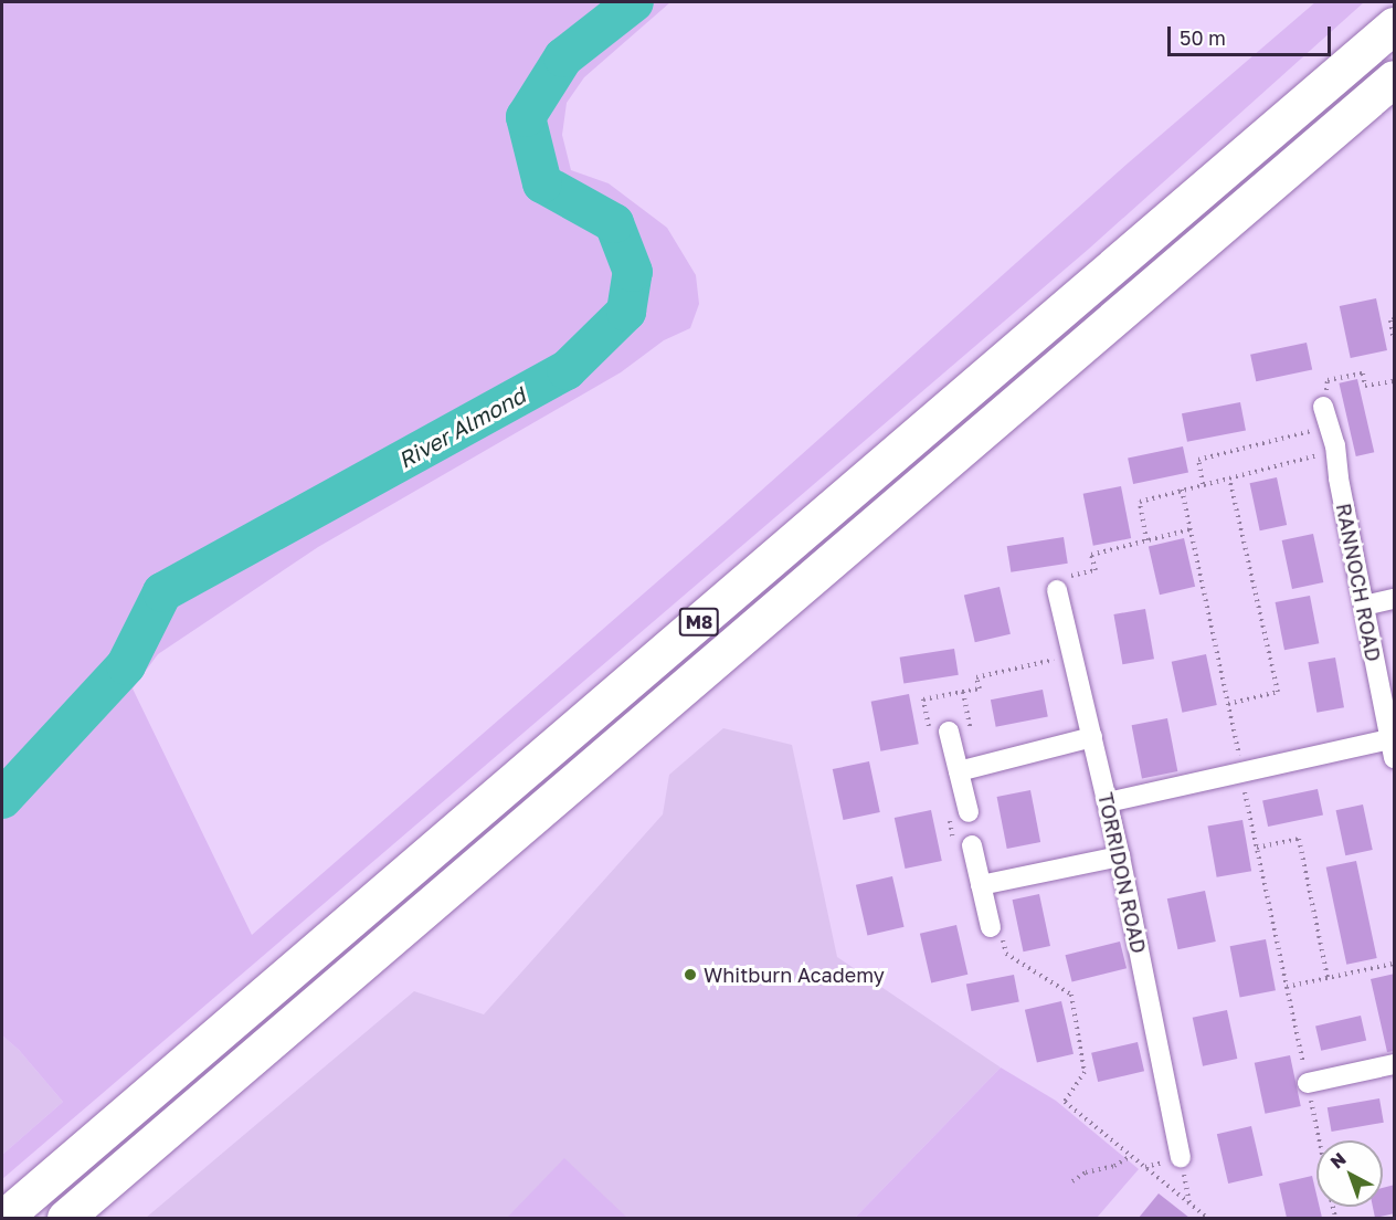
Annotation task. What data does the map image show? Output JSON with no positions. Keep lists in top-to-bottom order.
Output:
{
  "streets": {
    "highway": ["M8"],
    "street": ["RANNOCH ROAD", "TORRIDON ROAD"]
  },
  "water": ["River Almond"],
  "places": ["Whitburn Academy"],
  "scale_bar": "50 m",
  "north": "top left"
}
